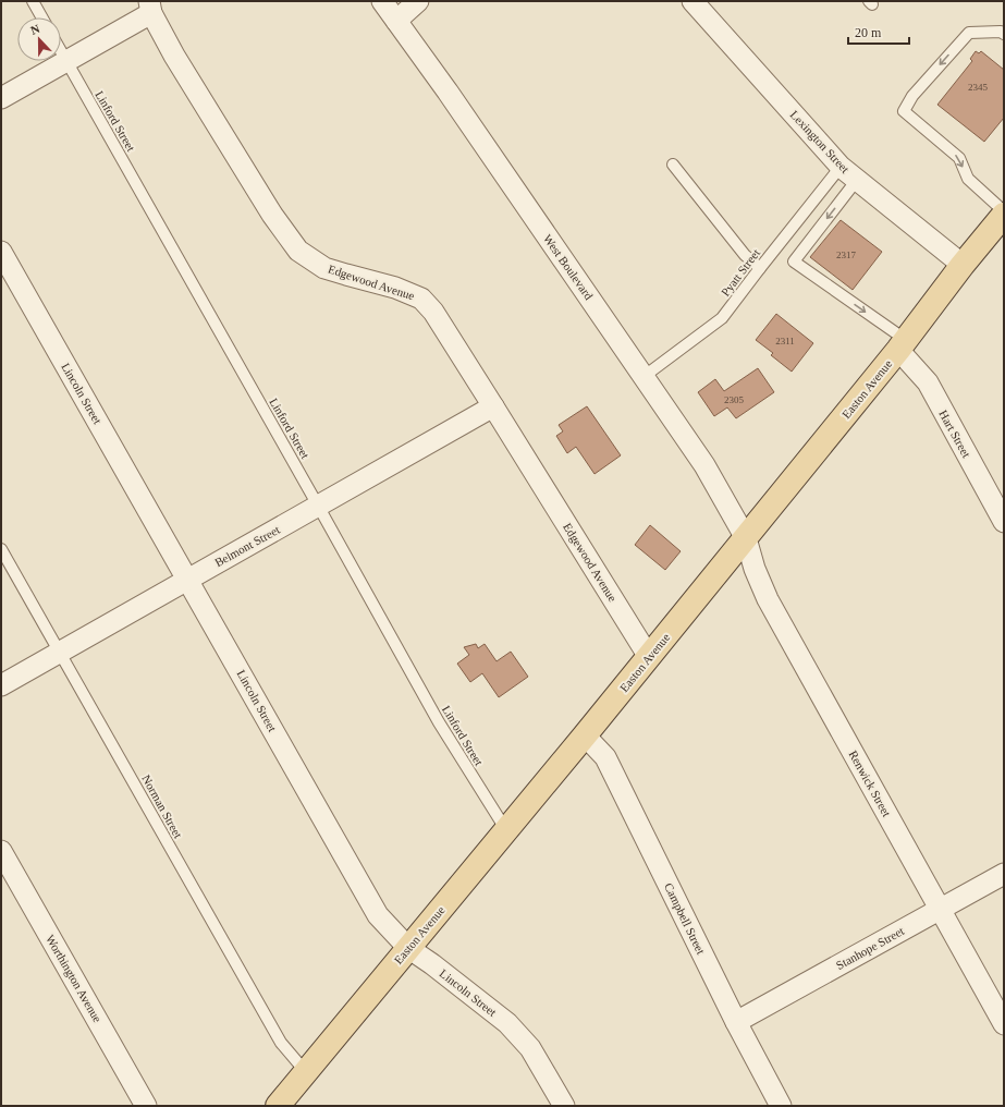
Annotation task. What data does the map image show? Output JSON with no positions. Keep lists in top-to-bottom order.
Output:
{
  "streets": {
    "main road": ["Easton Avenue"],
    "street": [
      "Lexington Street",
      "West Boulevard",
      "Edgewood Avenue",
      "Lincoln Street",
      "Hart Street",
      "Belmont Street",
      "Renwick Street",
      "Campbell Street",
      "Stanhope Street",
      "Worthington Avenue"
    ],
    "lane": ["Linford Street", "Pyatt Street", "Norman Street"]
  },
  "crossings": [
    ["Linford Street", "Easton Avenue"],
    ["Linford Street", "Belmont Street"],
    ["Lexington Street", "Pyatt Street"],
    ["Lexington Street", "Easton Avenue"],
    ["West Boulevard", "Pyatt Street"],
    ["West Boulevard", "Easton Avenue"],
    ["West Boulevard", "Renwick Street"],
    ["Edgewood Avenue", "Easton Avenue"],
    ["Edgewood Avenue", "Belmont Street"],
    ["Easton Avenue", "Lincoln Street"],
    ["Easton Avenue", "Hart Street"],
    ["Easton Avenue", "Renwick Street"],
    ["Easton Avenue", "Norman Street"],
    ["Easton Avenue", "Campbell Street"],
    ["Lincoln Street", "Belmont Street"],
    ["Belmont Street", "Norman Street"],
    ["Renwick Street", "Stanhope Street"],
    ["Campbell Street", "Stanhope Street"]
  ],
  "house_numbers": [
    "2345",
    "2317",
    "2311",
    "2305"
  ],
  "scale_bar": "20 m",
  "north": "top"
}
